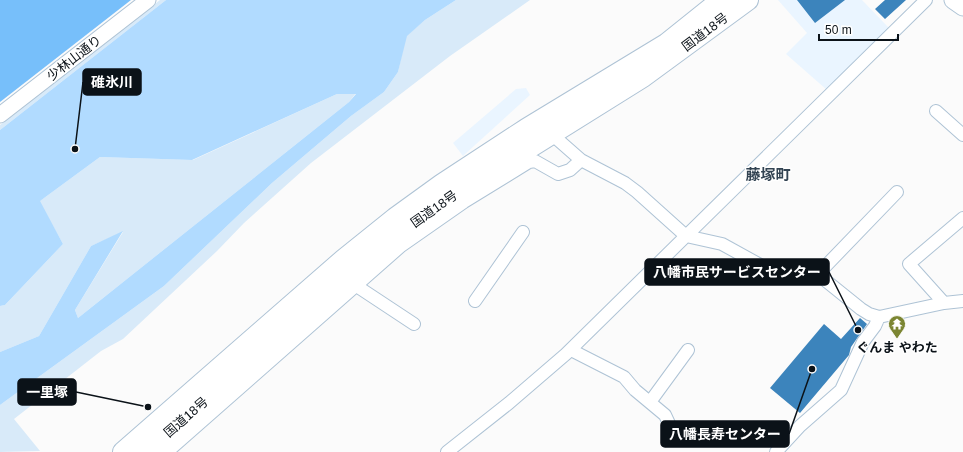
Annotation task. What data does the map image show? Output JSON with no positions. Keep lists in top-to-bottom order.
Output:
{
  "streets": {
    "highway": ["国道18号"],
    "street": ["少林山通り"]
  },
  "districts": ["藤塚町"],
  "places": {
    "other": [
      "碓氷川",
      "八幡市民サービスセンター",
      "八幡長寿センター",
      "一里塚"
    ],
    "temple": ["ぐんま やわた"]
  },
  "scale_bar": "50 m"
}
